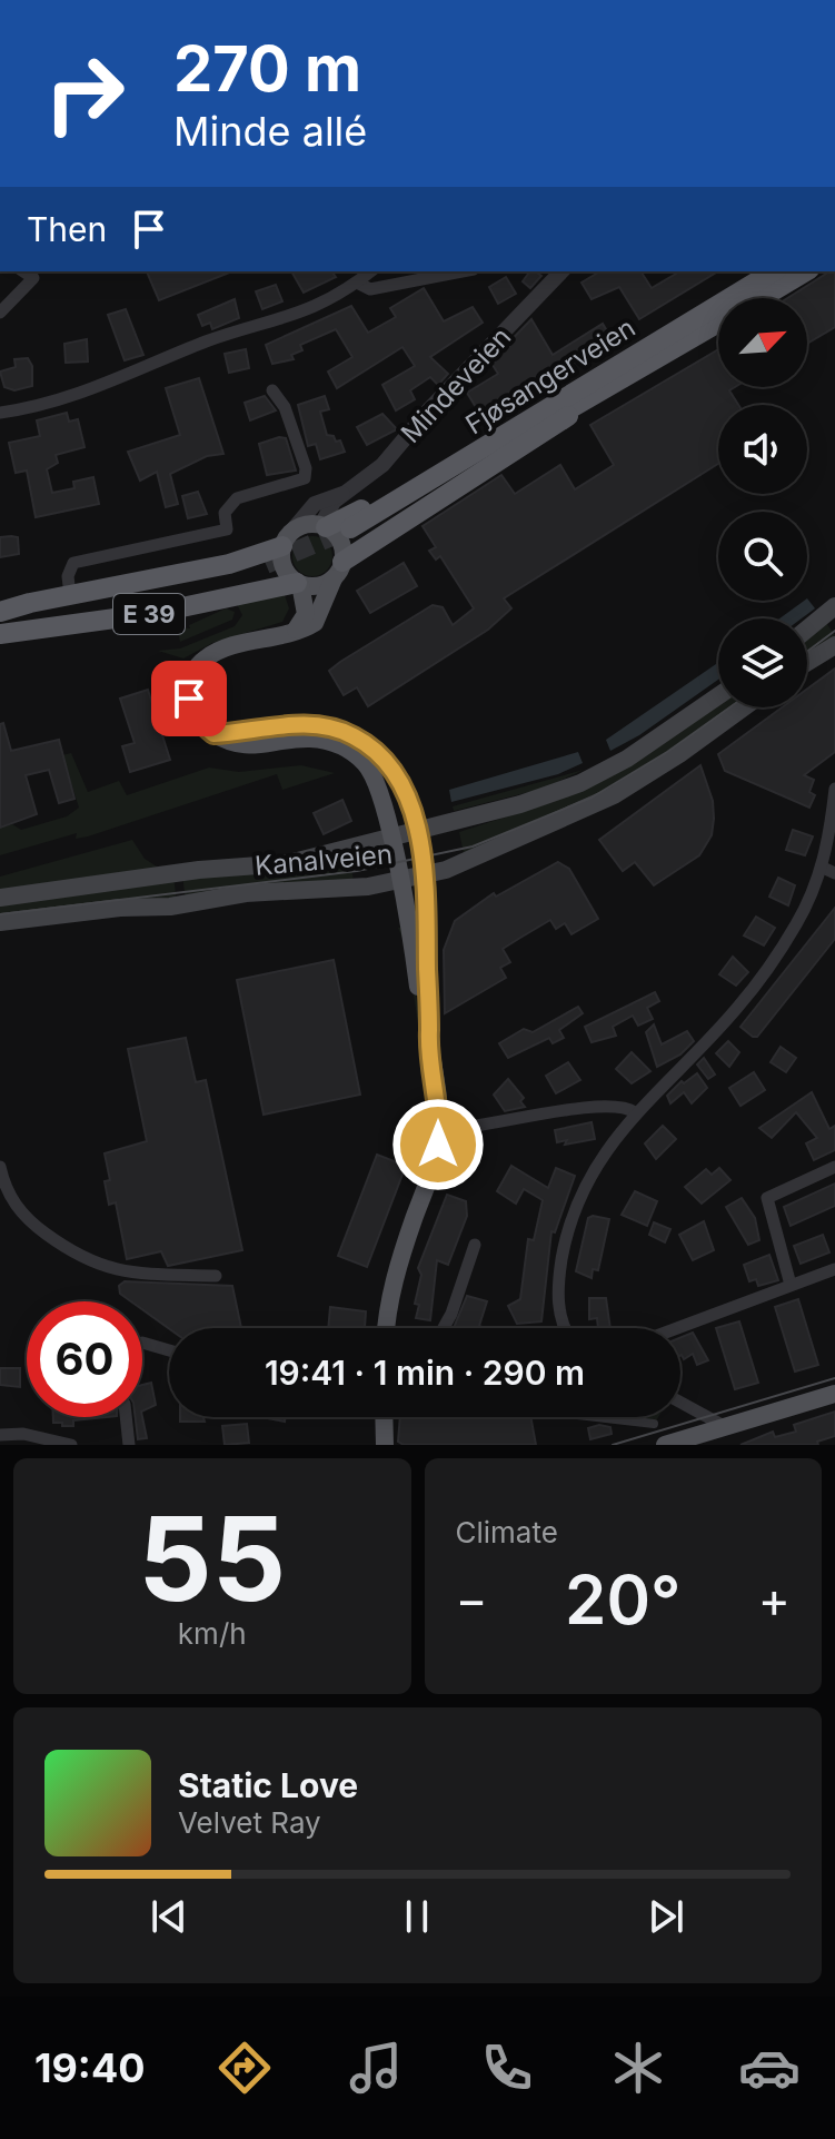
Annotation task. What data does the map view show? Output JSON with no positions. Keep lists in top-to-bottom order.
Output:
{
  "streets": {
    "highway": ["Fjøsangerveien", "E 39"],
    "main road": ["Kanalveien"],
    "street": ["Mindeveien"]
  },
  "crossings": [
    ["Fjøsangerveien", "E 39"]
  ],
  "north": "top right",
  "page": {
    "turn": ["270 m", "Minde allé"],
    "then": "Then",
    "limit": "60",
    "trip": "19:41 · 1 min · 290 m",
    "tile": [
      ["55", "km/h"],
      "Climate"
    ],
    "heat": ["−", "20°", "+"],
    "song": ["Static Love", "Velvet Ray"],
    "tabs": "19:40"
  }
}
